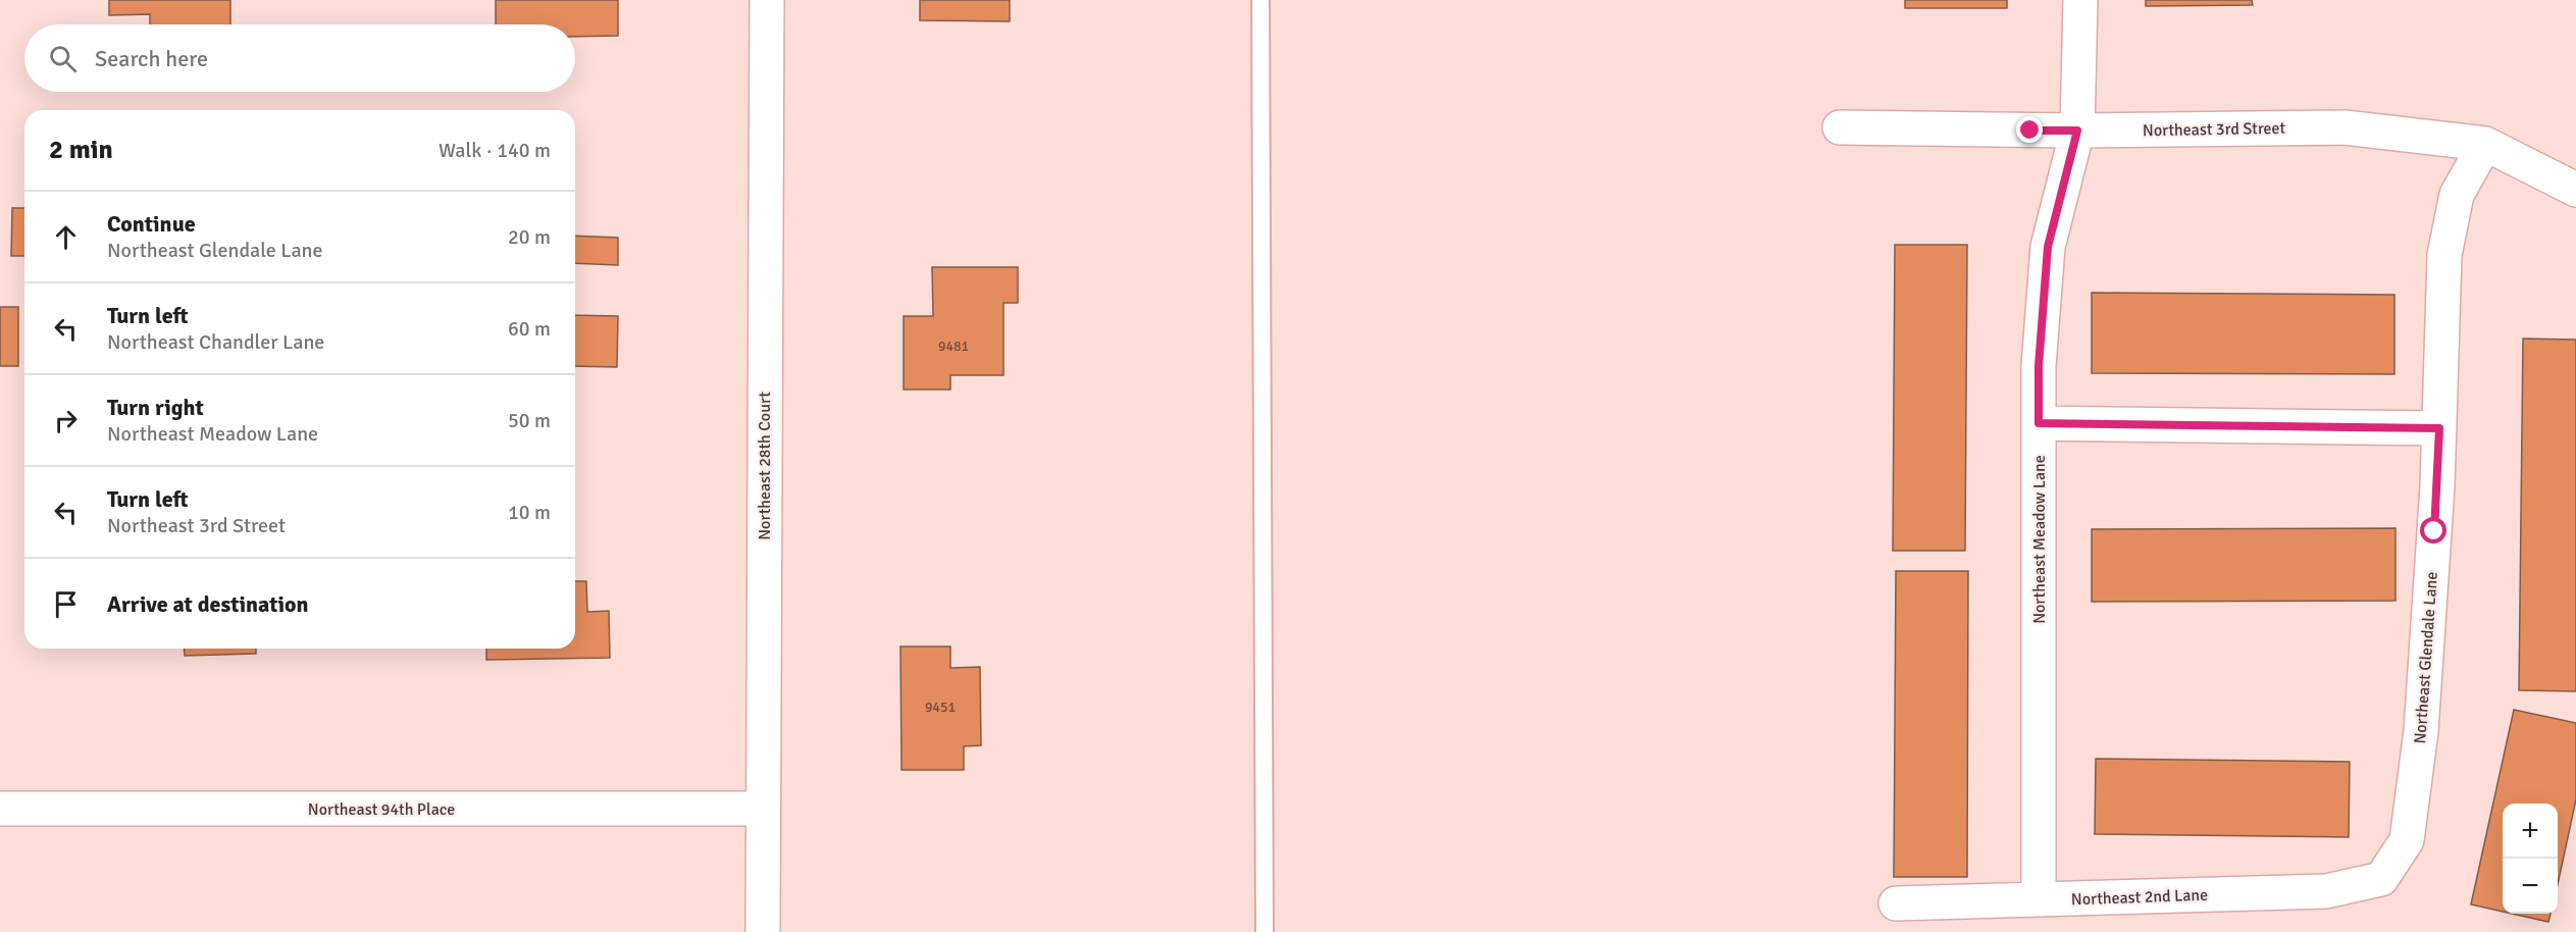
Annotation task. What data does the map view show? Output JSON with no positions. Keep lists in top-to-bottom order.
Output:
{
  "streets": {
    "street": [
      "Northeast 3rd Street",
      "Northeast 28th Court",
      "Northeast Meadow Lane",
      "Northeast Glendale Lane",
      "Northeast 94th Place",
      "Northeast 2nd Lane"
    ]
  },
  "crossings": [
    ["Northeast 3rd Street", "Northeast Meadow Lane"],
    ["Northeast 3rd Street", "Northeast Glendale Lane"],
    ["Northeast 28th Court", "Northeast 94th Place"],
    ["Northeast Meadow Lane", "Northeast 2nd Lane"],
    ["Northeast Glendale Lane", "Northeast 2nd Lane"]
  ],
  "house_numbers": ["9481", "9451"],
  "page": {
    "search": "Search here",
    "heading": ["2 min", "Walk · 140 m"],
    "list": [
      ["Continue", "Northeast Glendale Lane", "20 m"],
      ["Turn left", "Northeast Chandler Lane", "60 m"],
      ["Turn right", "Northeast Meadow Lane", "50 m"],
      ["Turn left", "Northeast 3rd Street", "10 m"],
      "Arrive at destination"
    ],
    "map_buttons": ["+", "−"]
  }
}
